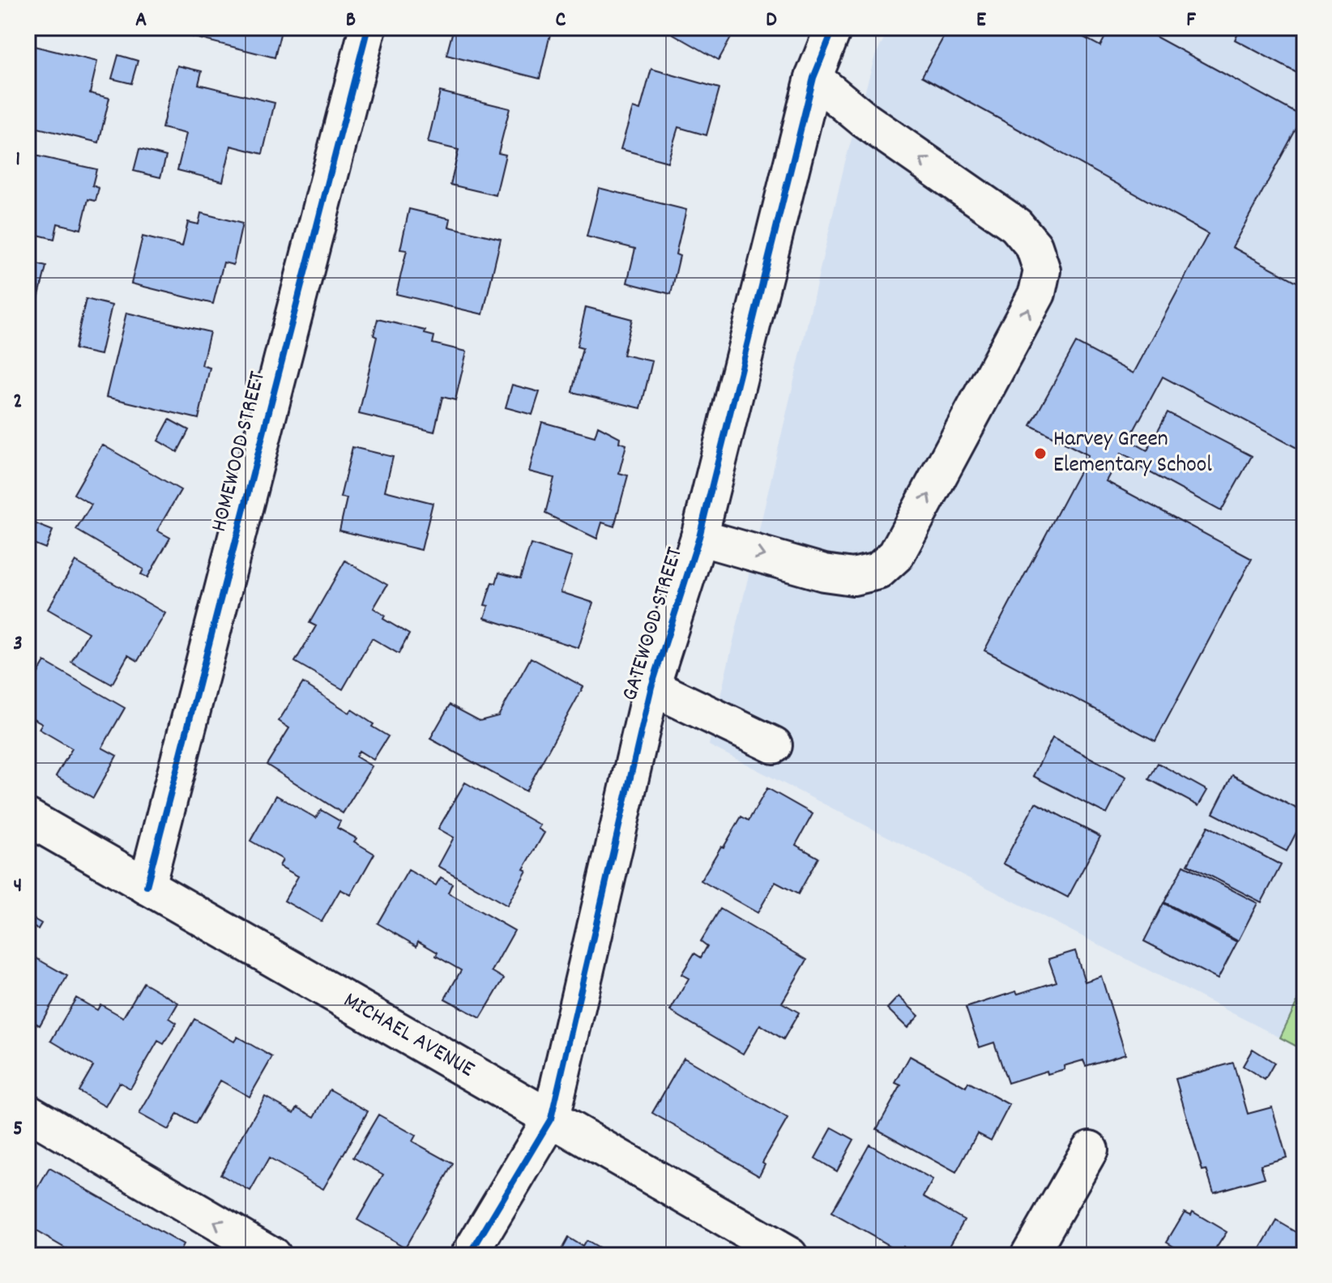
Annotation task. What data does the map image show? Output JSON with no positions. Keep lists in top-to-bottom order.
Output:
{
  "streets": {
    "street": ["HOMEWOOD STREET", "GATEWOOD STREET", "MICHAEL AVENUE"]
  },
  "crossings": [
    ["HOMEWOOD STREET", "MICHAEL AVENUE"],
    ["GATEWOOD STREET", "MICHAEL AVENUE"]
  ],
  "places": ["Harvey Green Elementary School"],
  "grid": {
    "columns": [
      "A",
      "B",
      "C",
      "D",
      "E",
      "F"
    ],
    "rows": [
      "1",
      "2",
      "3",
      "4",
      "5"
    ]
  }
}
